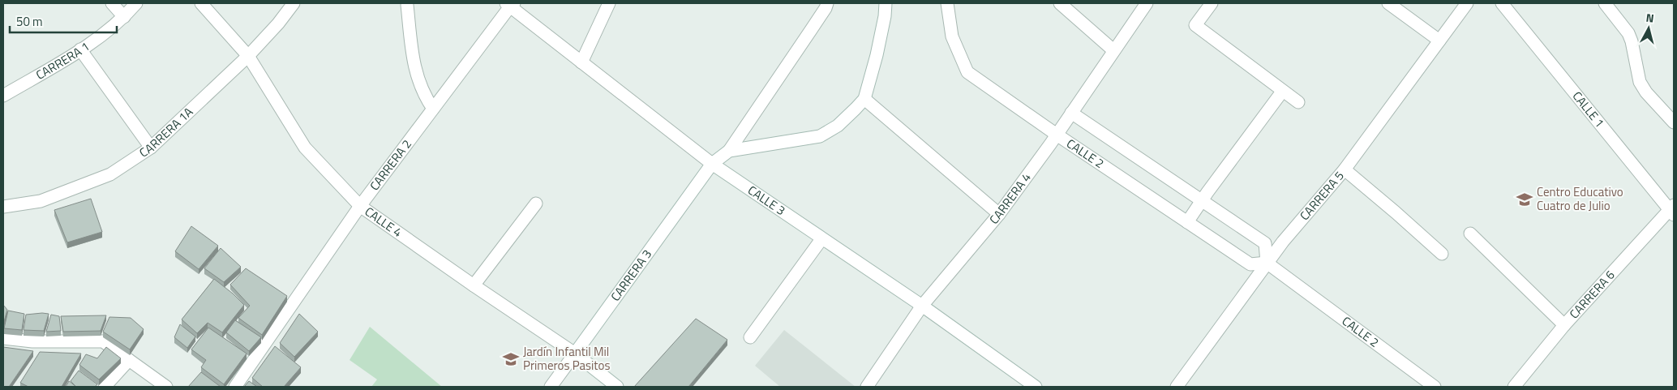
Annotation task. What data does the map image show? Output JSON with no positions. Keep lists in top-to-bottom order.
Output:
{
  "streets": {
    "street": [
      "CARRERA 1",
      "CALLE 1",
      "CARRERA 1A",
      "CALLE 2",
      "CARRERA 2",
      "CARRERA 5",
      "CARRERA 4",
      "CALLE 3",
      "CALLE 4",
      "CARRERA 3",
      "CARRERA 6"
    ]
  },
  "crossings": [
    ["CALLE 1", "CARRERA 6"],
    ["CARRERA 1A", "CALLE 4"],
    ["CALLE 2", "CARRERA 5"],
    ["CALLE 2", "CARRERA 4"],
    ["CARRERA 2", "CALLE 3"],
    ["CARRERA 2", "CALLE 4"],
    ["CARRERA 4", "CALLE 3"],
    ["CALLE 3", "CARRERA 3"],
    ["CALLE 4", "CARRERA 3"]
  ],
  "places": {
    "school or university": ["Centro Educativo Cuatro de Julio", "Jardín Infantil Mil Primeros Pasitos"]
  },
  "scale_bar": "50 m",
  "north": "top"
}
